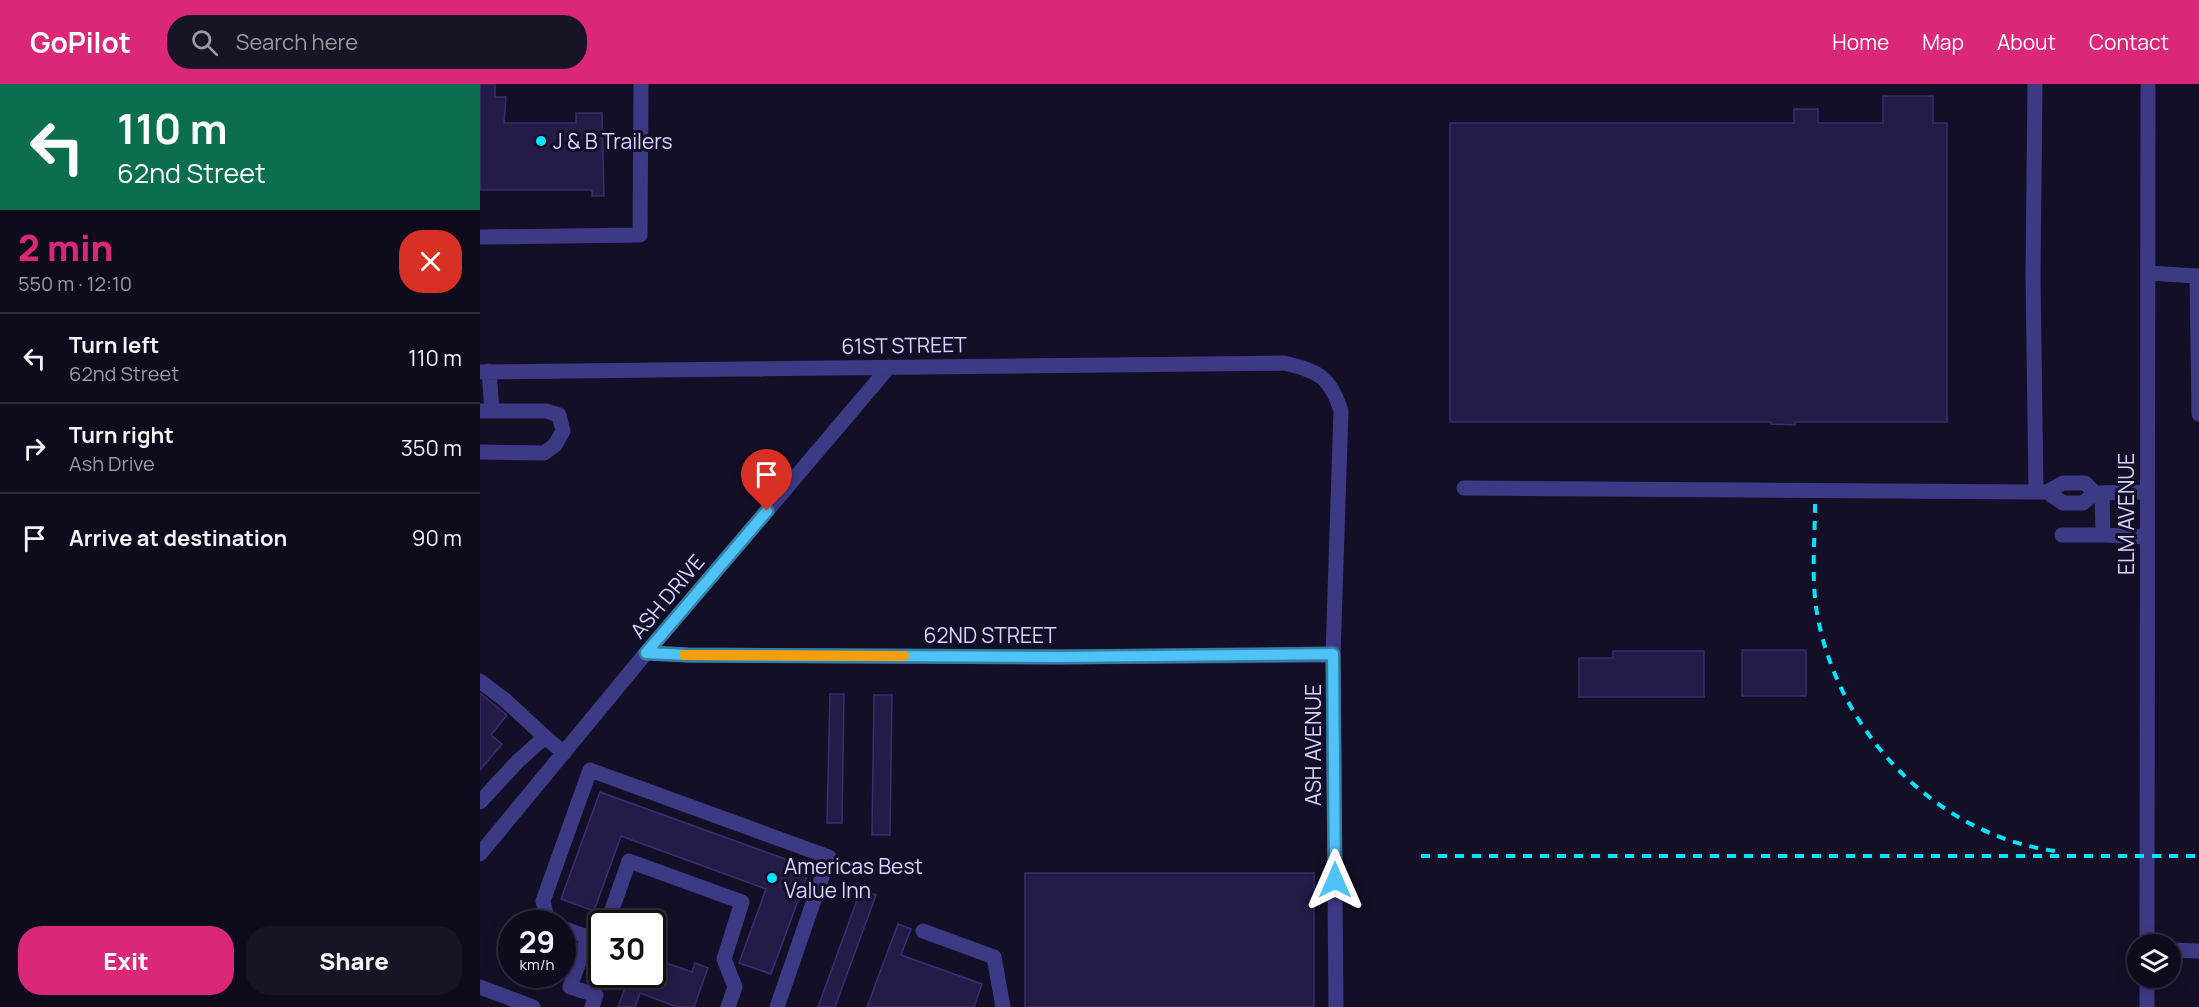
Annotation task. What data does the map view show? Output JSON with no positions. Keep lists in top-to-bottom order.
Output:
{
  "streets": {
    "street": [
      "61ST STREET",
      "ELM AVENUE",
      "ASH DRIVE",
      "62ND STREET",
      "ASH AVENUE"
    ]
  },
  "crossings": [
    ["61ST STREET", "ASH DRIVE"],
    ["61ST STREET", "ASH AVENUE"],
    ["ASH DRIVE", "62ND STREET"],
    ["62ND STREET", "ASH AVENUE"]
  ],
  "places": ["J & B Trailers", "Americas Best Value Inn"],
  "page": {
    "header": "GoPilot",
    "search": "Search here",
    "nav": [
      "Home",
      "Map",
      "About",
      "Contact"
    ],
    "turn": ["110 m", "62nd Street"],
    "heading": ["2 min", "550 m · 12:10"],
    "list": [
      {
        "name": "Turn left",
        "note": "62nd Street",
        "value": "110 m"
      },
      {
        "name": "Turn right",
        "note": "Ash Drive",
        "value": "350 m"
      },
      {
        "name": "Arrive at destination",
        "value": "90 m"
      }
    ],
    "speed": "29 km/h",
    "limit": "30",
    "buttons": ["Exit", "Share"]
  }
}
